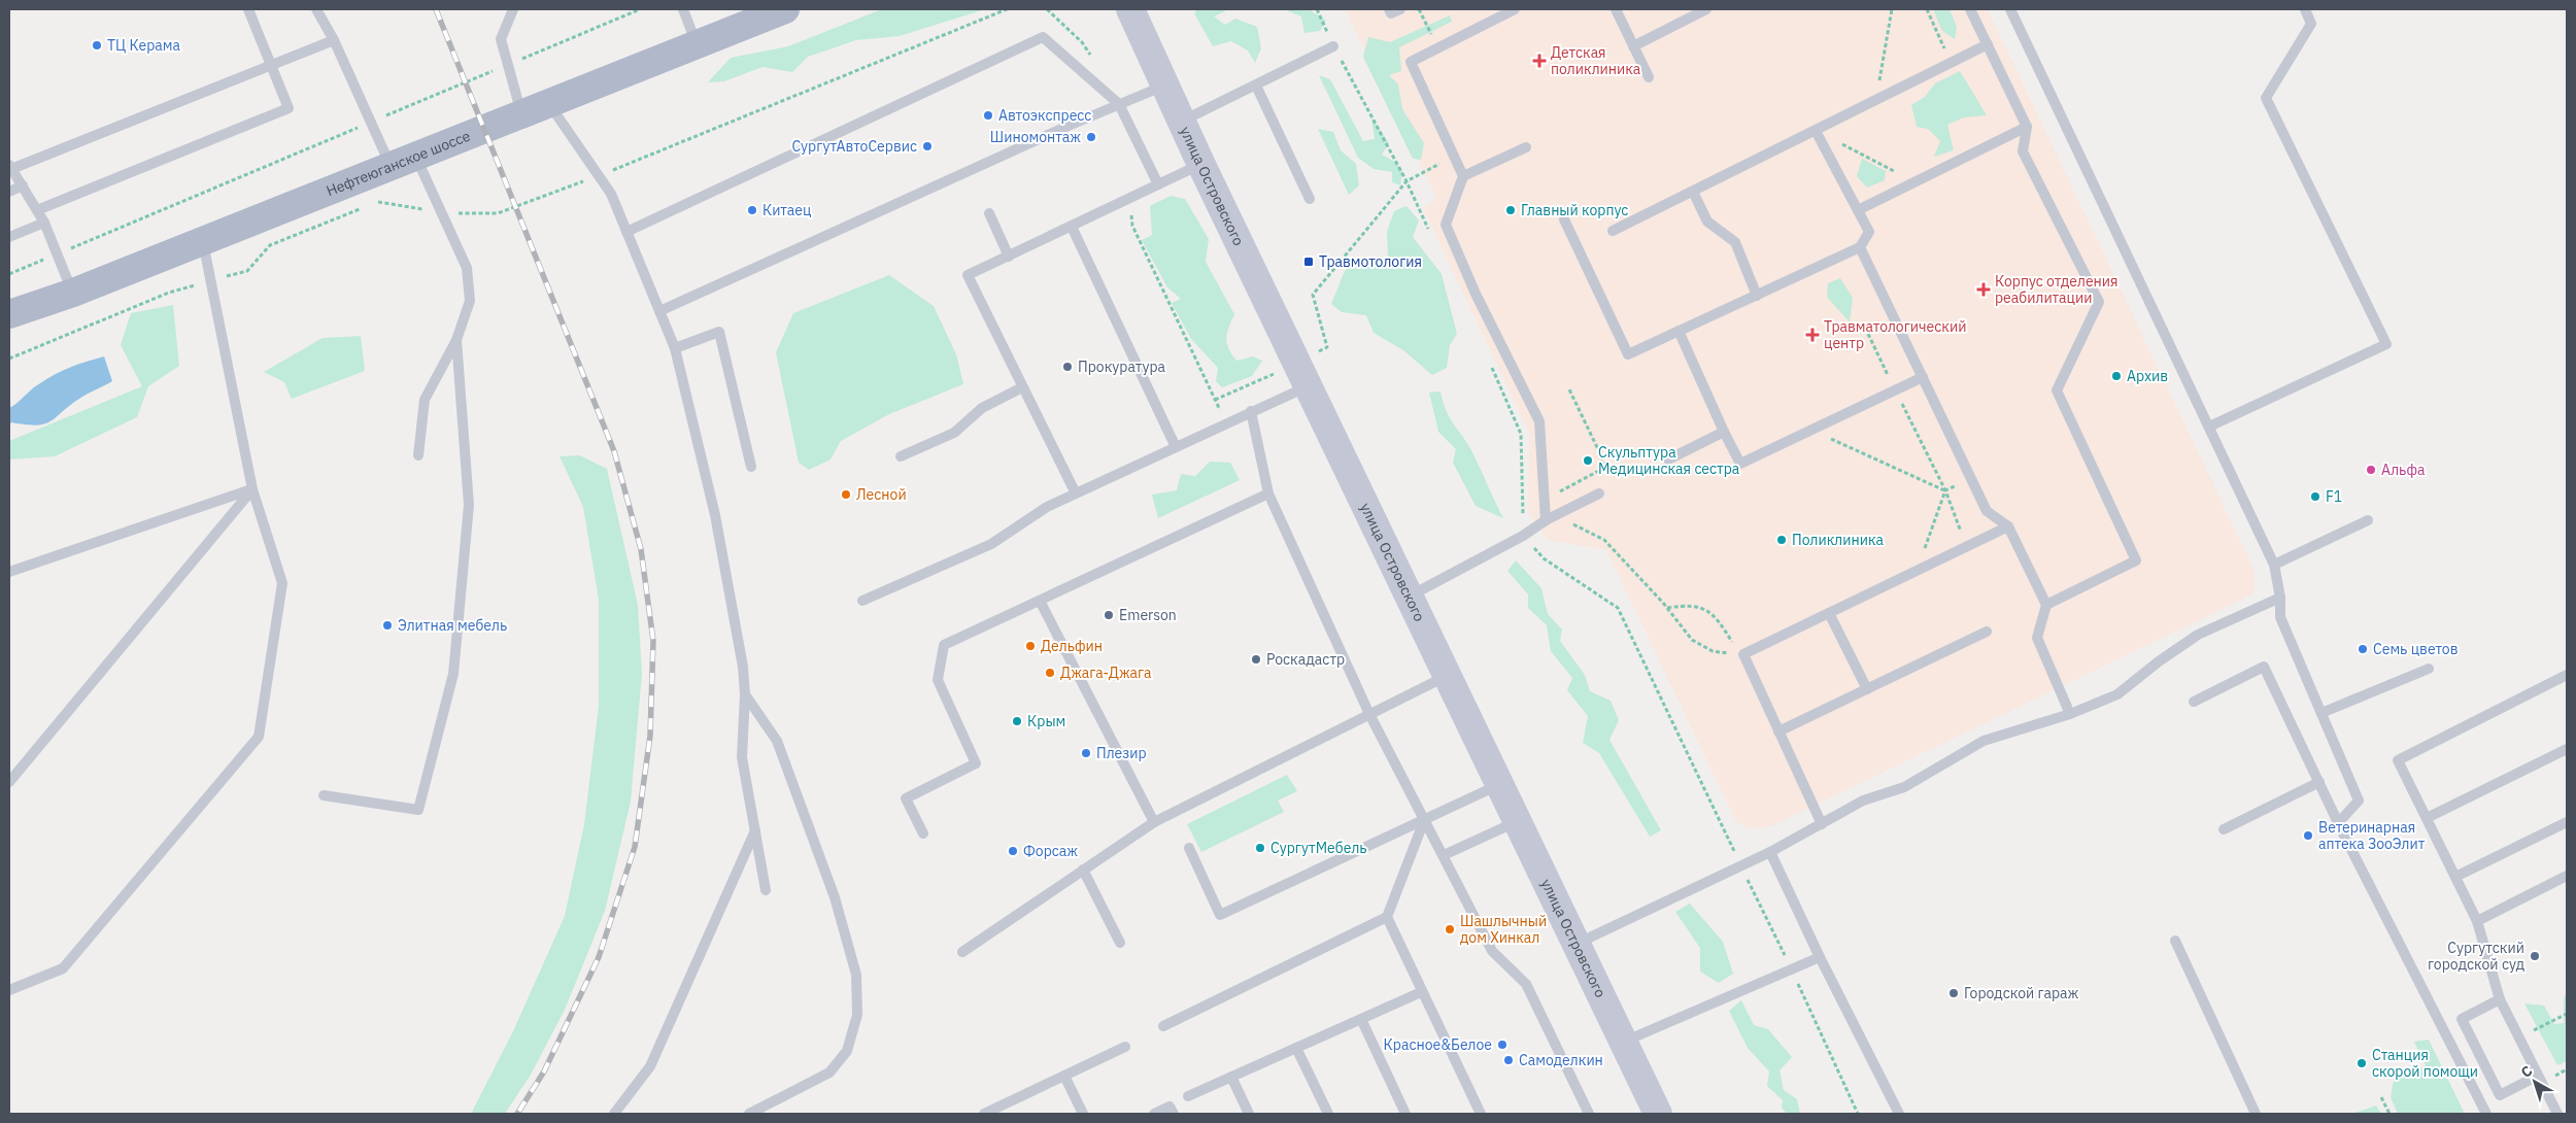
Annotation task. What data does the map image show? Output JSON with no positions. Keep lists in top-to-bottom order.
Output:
{
  "streets": {
    "main road": ["Нефтеюганское шоссе", "улица Островского"]
  },
  "places": {
    "other": [
      "ТЦ Керама",
      "Автоэкспресс",
      "Шиномонтаж",
      "СургутАвтоСервис",
      "Китаец",
      "Главный корпус",
      "Прокуратура",
      "Архив",
      "Скульптура Медицинская сестра",
      "Альфа",
      "Лесной",
      "F1",
      "Поликлиника",
      "Emerson",
      "Элитная мебель",
      "Дельфин",
      "Семь цветов",
      "Роскадастр",
      "Джага-Джага",
      "Крым",
      "Плезир",
      "Ветеринарная аптека ЗооЭлит",
      "СургутМебель",
      "Форсаж",
      "Шашлычный дом Хинкал",
      "Сургутский городской суд",
      "Городской гараж",
      "Красное&Белое",
      "Самоделкин",
      "Станция скорой помощи"
    ],
    "health": ["Детская поликлиника", "Корпус отделения реабилитации", "Травматологический центр"],
    "transit": ["Травмотология"]
  },
  "north": "top left"
}
